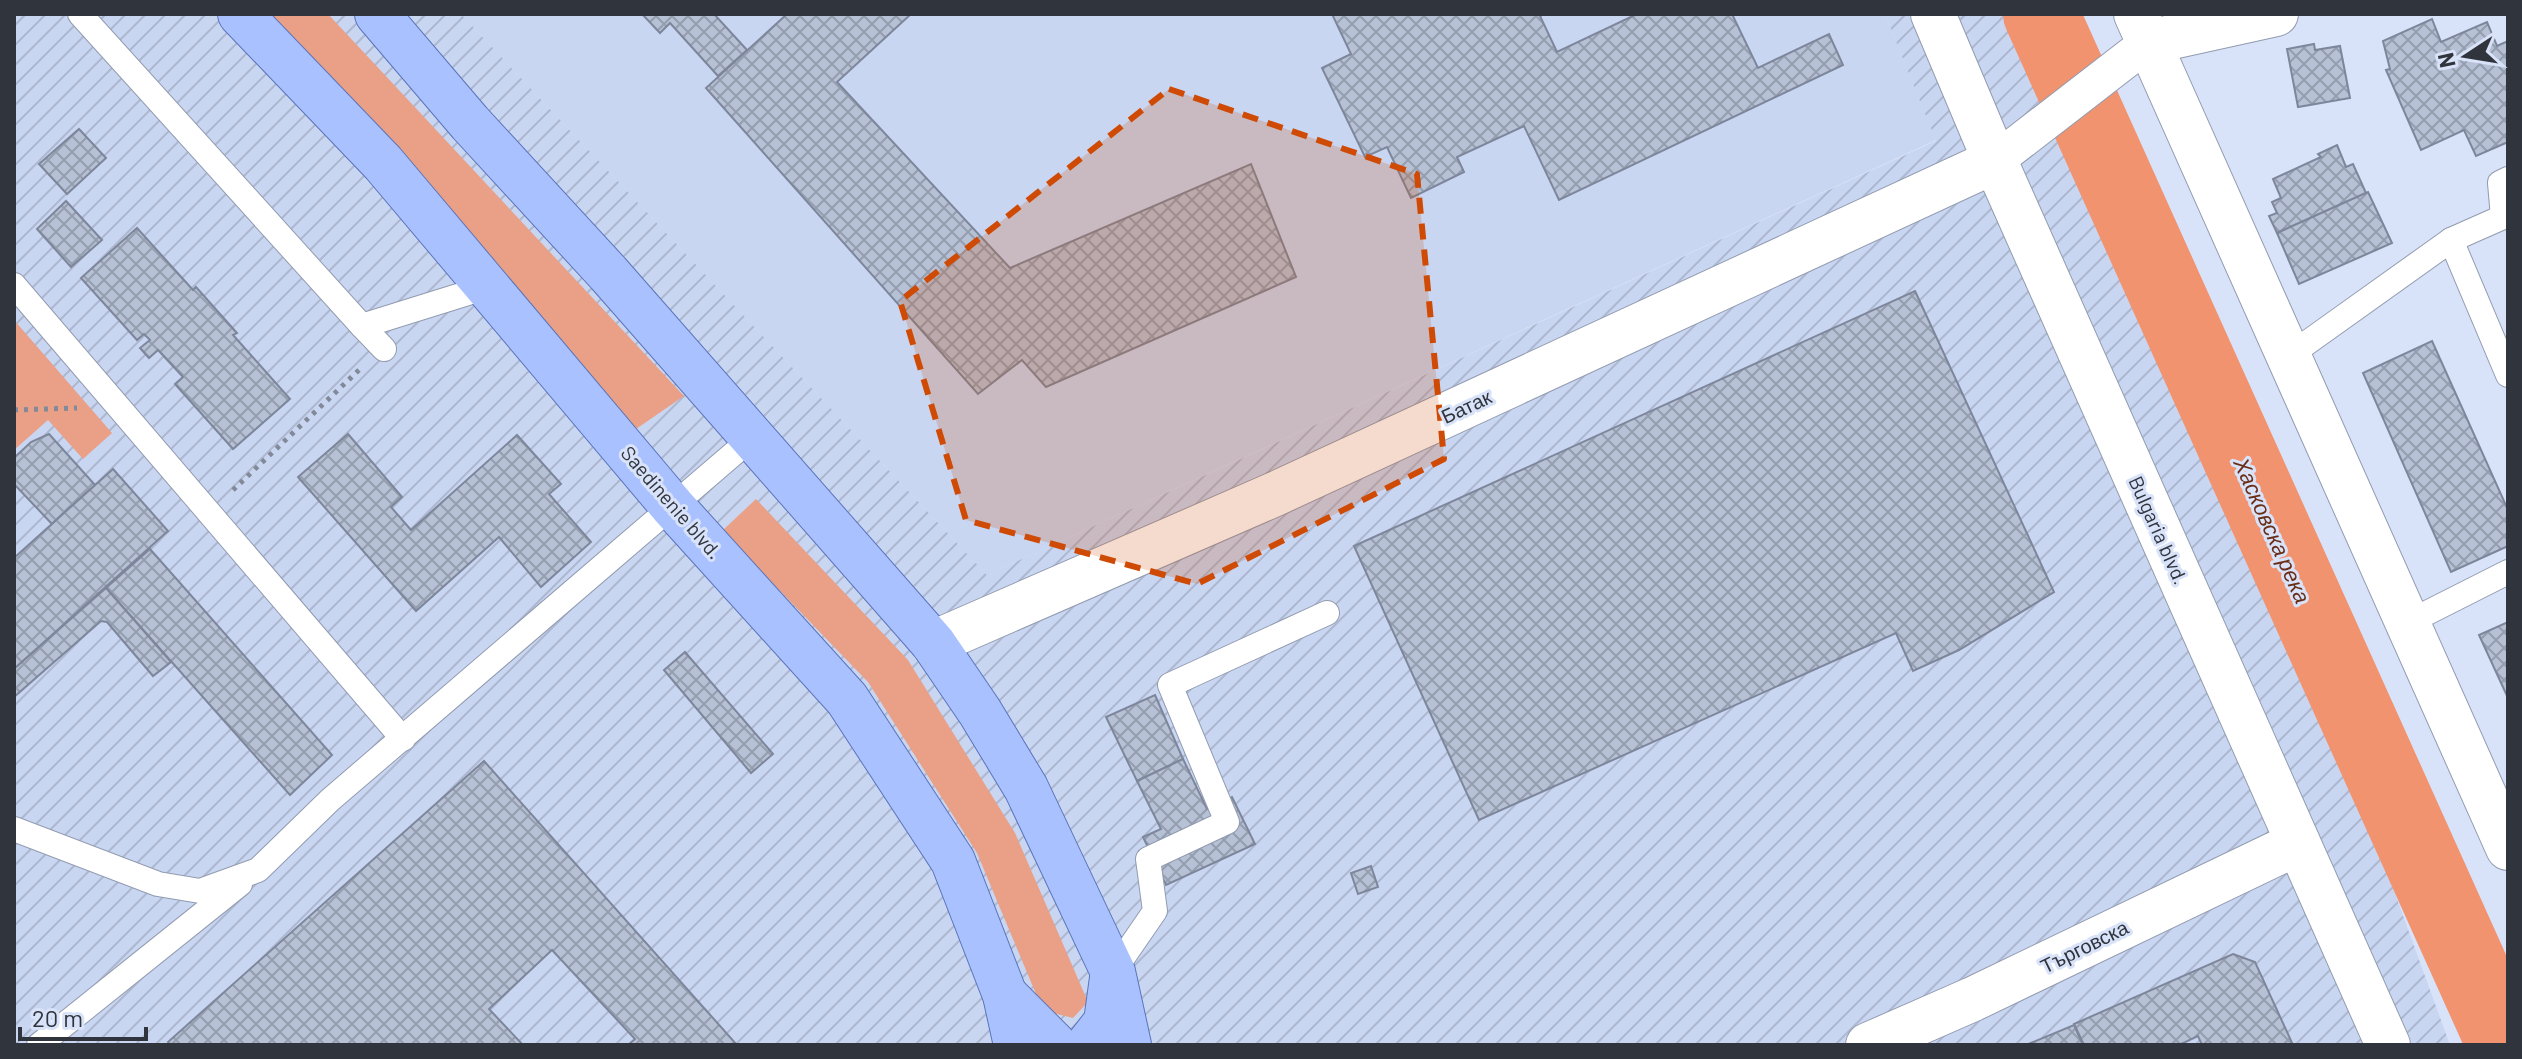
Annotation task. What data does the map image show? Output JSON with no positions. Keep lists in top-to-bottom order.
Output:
{
  "streets": {
    "main road": ["Saedinenie blvd."],
    "street": ["Батак", "Bulgaria blvd.", "Търговска"]
  },
  "crossings": [
    ["Батак", "Bulgaria blvd."],
    ["Bulgaria blvd.", "Търговска"]
  ],
  "water": ["Хасковска река"],
  "scale_bar": "20 m",
  "north": "left"
}
